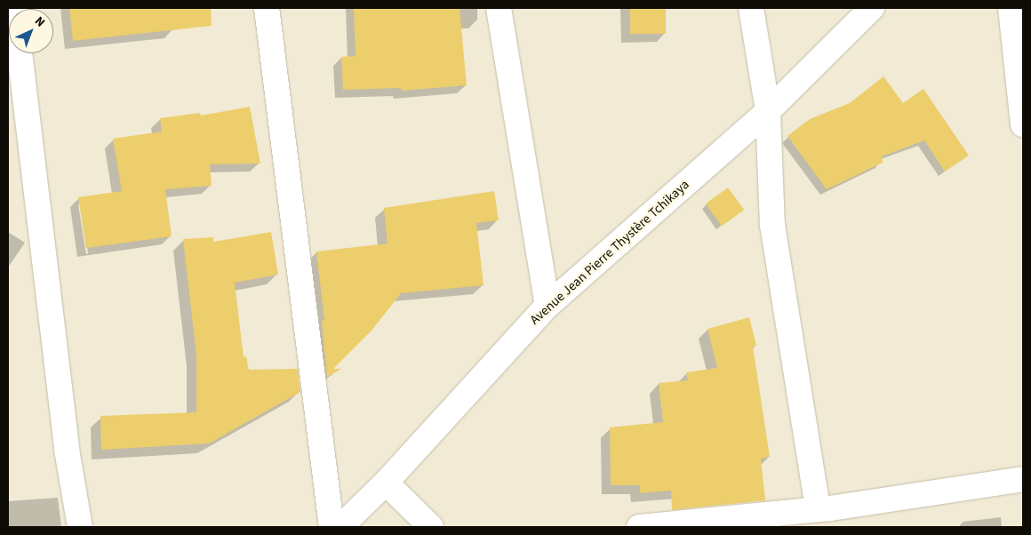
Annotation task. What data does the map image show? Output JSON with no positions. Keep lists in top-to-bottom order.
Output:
{
  "streets": {
    "street": ["Avenue Jean Pierre Thystère Tchikaya"]
  },
  "north": "top right"
}
